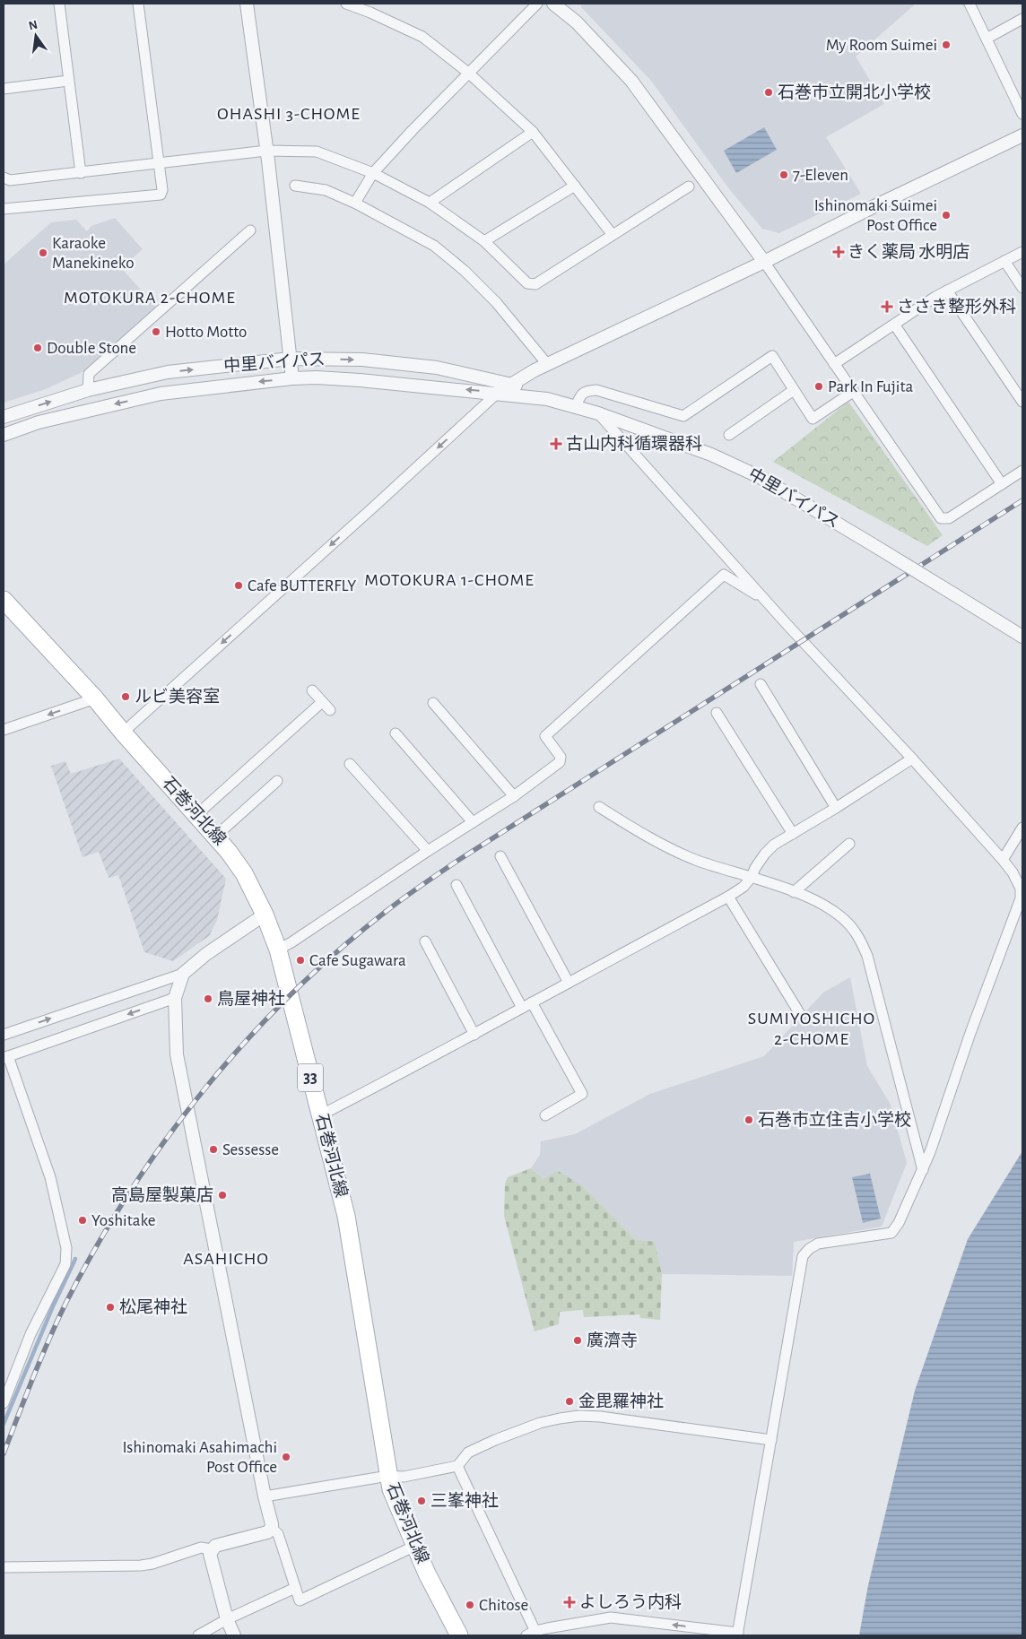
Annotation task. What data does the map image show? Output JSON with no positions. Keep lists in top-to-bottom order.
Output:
{
  "streets": {
    "main road": ["石巻河北線", "33"],
    "street": ["中里バイパス"]
  },
  "districts": [
    "OHASHI 3-CHOME",
    "MOTOKURA 2-CHOME",
    "MOTOKURA 1-CHOME",
    "SUMIYOSHICHO 2-CHOME",
    "ASAHICHO"
  ],
  "places": {
    "other": [
      "My Room Suimei",
      "石巻市立開北小学校",
      "7-Eleven",
      "Ishinomaki Suimei Post Office",
      "Karaoke Manekineko",
      "Hotto Motto",
      "Double Stone",
      "Park In Fujita",
      "Cafe BUTTERFLY",
      "ルビ美容室",
      "Cafe Sugawara",
      "鳥屋神社",
      "石巻市立住吉小学校",
      "Sessesse",
      "高島屋製菓店",
      "Yoshitake",
      "松尾神社",
      "廣濟寺",
      "金毘羅神社",
      "Ishinomaki Asahimachi Post Office",
      "三峯神社",
      "Chitose"
    ],
    "health": [
      "きく薬局 水明店",
      "ささき整形外科",
      "古山内科循環器科",
      "よしろう内科"
    ]
  },
  "north": "top"
}
